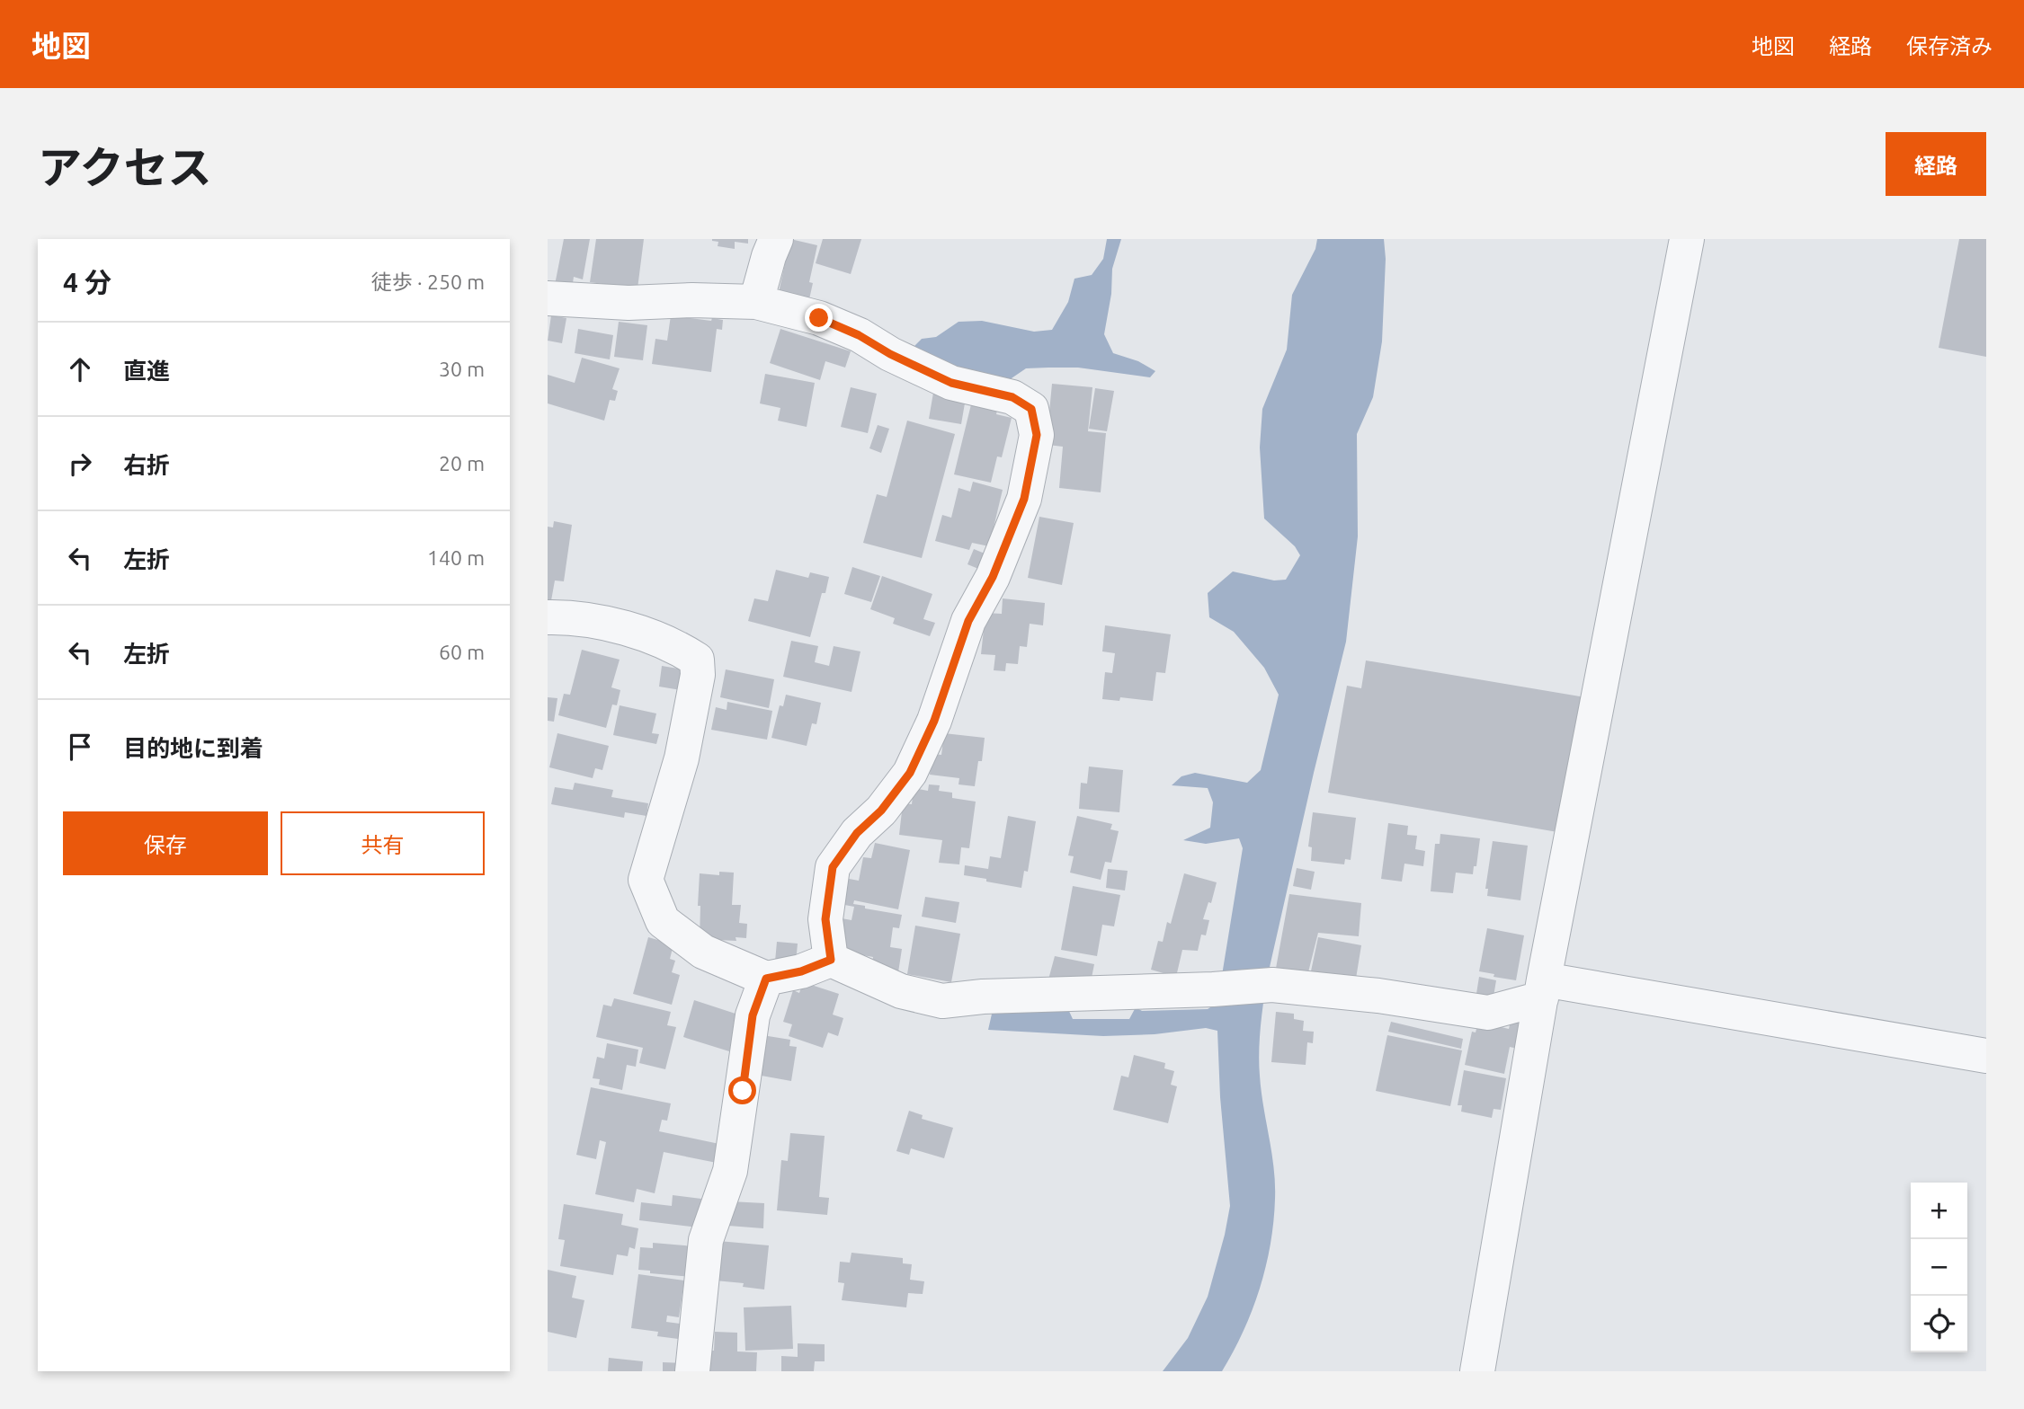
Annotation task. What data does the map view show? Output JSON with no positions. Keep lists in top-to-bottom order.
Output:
{
  "page": {
    "header": "地図",
    "nav": ["地図", "経路", "保存済み"],
    "title": "アクセス",
    "buttons": [
      "経路",
      ["保存", "共有"]
    ],
    "heading": ["4 分", "徒歩 · 250 m"],
    "list": [
      ["直進", "30 m"],
      ["右折", "20 m"],
      ["左折", "140 m"],
      ["左折", "60 m"],
      "目的地に到着"
    ],
    "map_buttons": ["+", "−"]
  }
}
